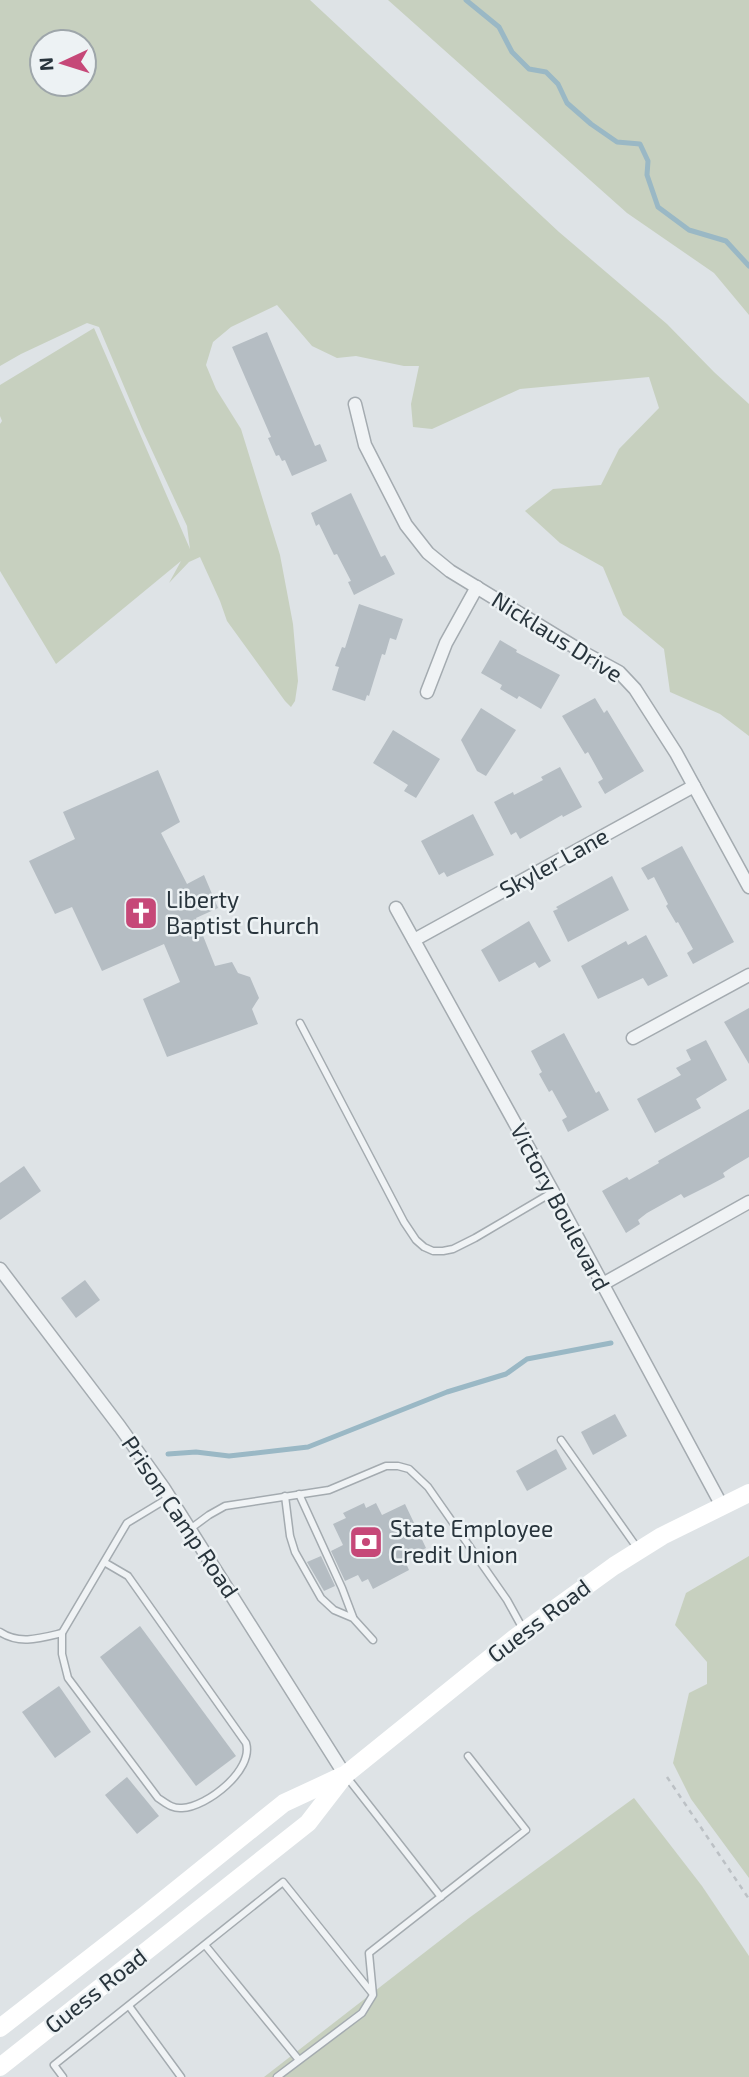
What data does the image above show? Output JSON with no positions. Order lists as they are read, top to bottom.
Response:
{
  "streets": {
    "main road": ["Guess Road"],
    "street": [
      "Nicklaus Drive",
      "Skyler Lane",
      "Victory Boulevard",
      "Prison Camp Road"
    ]
  },
  "crossings": [
    ["Nicklaus Drive", "Skyler Lane"],
    ["Skyler Lane", "Victory Boulevard"],
    ["Victory Boulevard", "Guess Road"],
    ["Prison Camp Road", "Guess Road"]
  ],
  "places": {
    "church": ["Liberty Baptist Church"],
    "bank": ["State Employee Credit Union"]
  },
  "north": "left"
}
